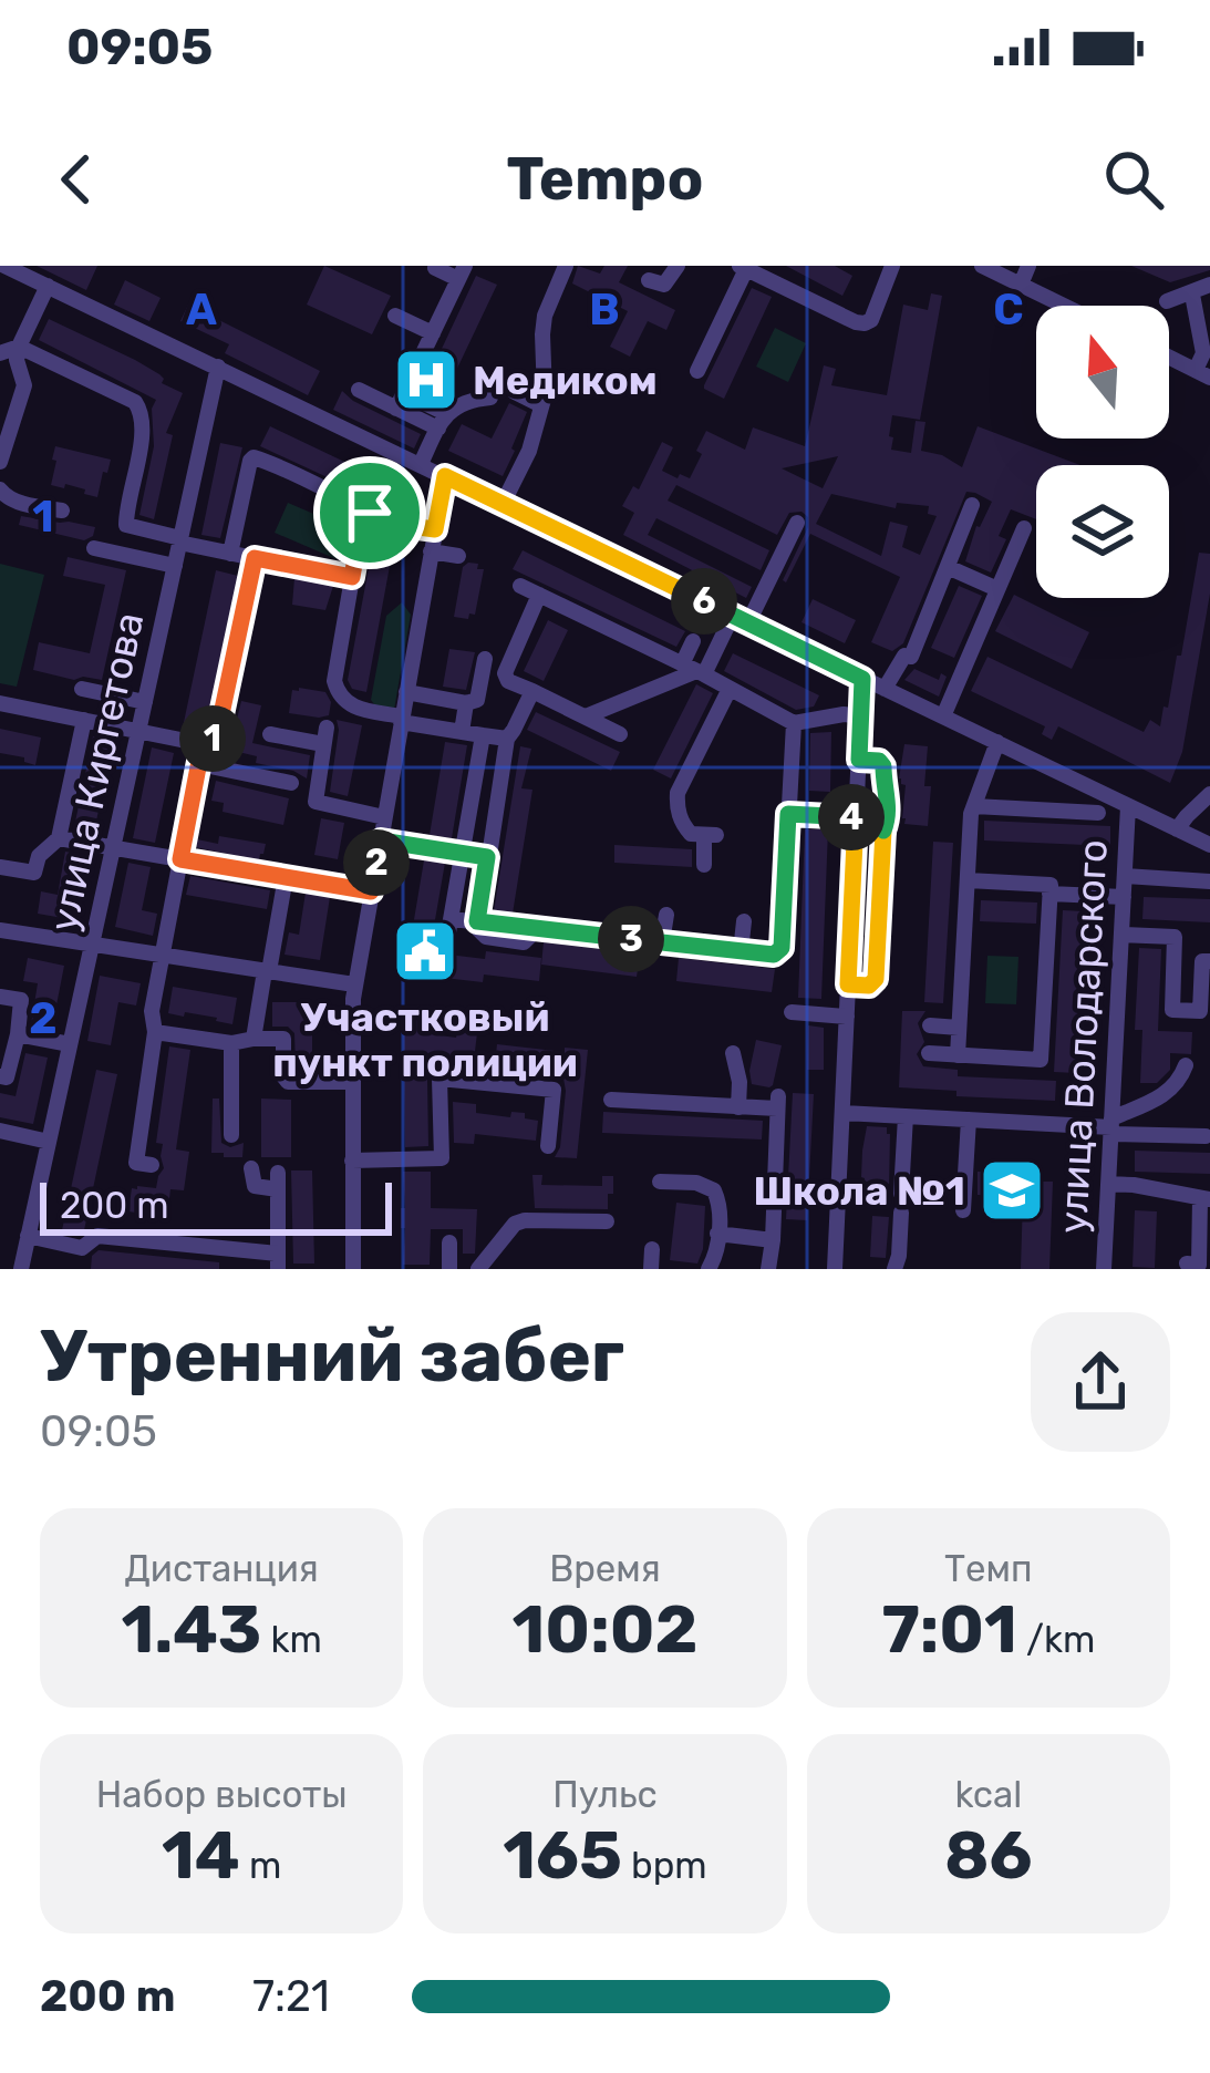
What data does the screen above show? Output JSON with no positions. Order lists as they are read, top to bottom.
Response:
{
  "streets": {
    "street": ["улица Киргетова", "улица Володарского"]
  },
  "places": {
    "hospital": ["Медиком"],
    "public building": ["Участковый пункт полиции"],
    "school or university": ["Школа №1"]
  },
  "scale_bar": "200 m",
  "north": "top",
  "page": {
    "status": "09:05",
    "header": "Tempo",
    "pins": [
      "6",
      "1",
      "4",
      "2",
      "3"
    ],
    "scale": "200 m",
    "heading": ["Утренний забег", "09:05"],
    "stats": [
      ["Дистанция", "1.43 km"],
      ["Время", "10:02"],
      ["Темп", "7:01 /km"],
      ["Набор высоты", "14 m"],
      ["Пульс", "165 bpm"],
      ["kcal", "86"]
    ],
    "list": [
      {
        "name": "200 m",
        "note": "7:21"
      }
    ]
  },
  "grid": {
    "columns": ["A", "B", "C"],
    "rows": ["1", "2"]
  }
}
